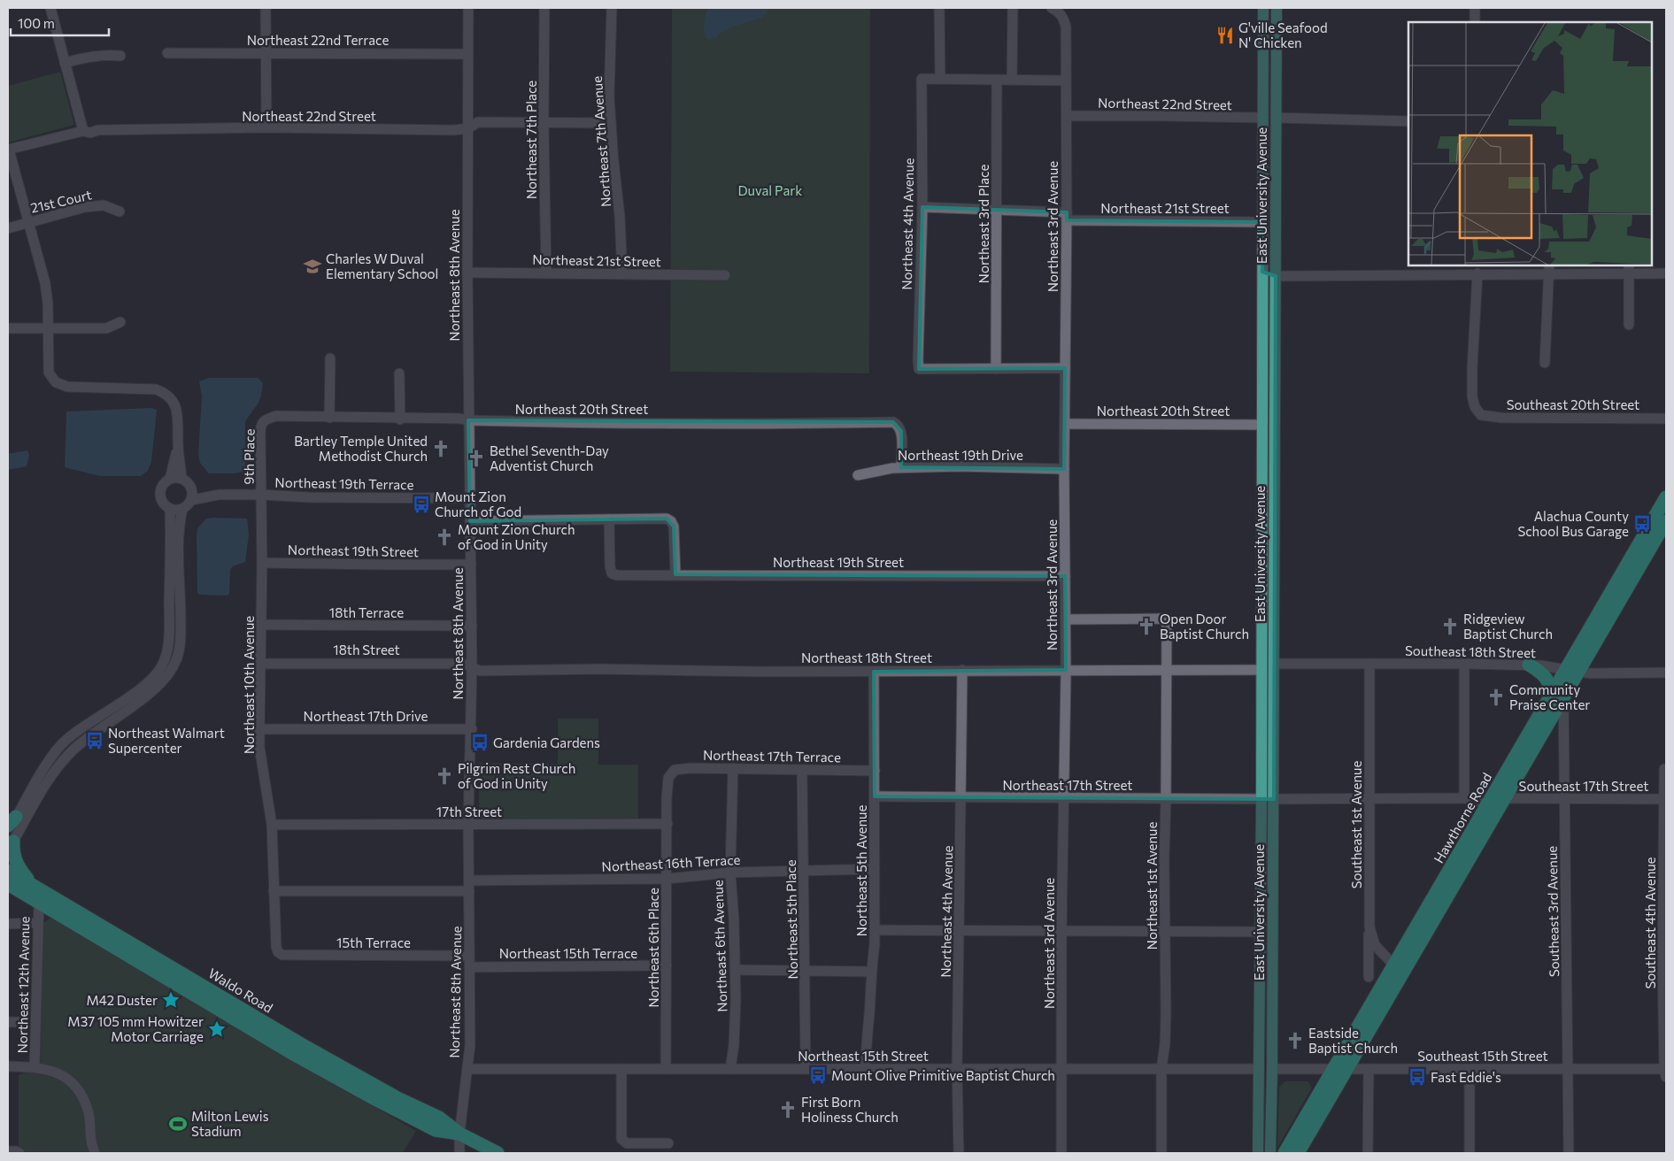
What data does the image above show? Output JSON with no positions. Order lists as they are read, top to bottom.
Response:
{
  "streets": {
    "highway": ["Hawthorne Road", "Waldo Road"],
    "main road": ["East University Avenue"],
    "street": [
      "Northeast 22nd Terrace",
      "Northeast 22nd Street",
      "Northeast 7th Place",
      "Northeast 7th Avenue",
      "21st Court",
      "Northeast 21st Street",
      "Northeast 4th Avenue",
      "Northeast 3rd Place",
      "Northeast 3rd Avenue",
      "Northeast 8th Avenue",
      "Southeast 20th Street",
      "Northeast 20th Street",
      "Northeast 19th Drive",
      "9th Place",
      "Northeast 19th Terrace",
      "Northeast 19th Street",
      "18th Terrace",
      "18th Street",
      "Southeast 18th Street",
      "Northeast 18th Street",
      "Northeast 10th Avenue",
      "Northeast 17th Drive",
      "Northeast 17th Terrace",
      "Northeast 17th Street",
      "Southeast 17th Street",
      "17th Street",
      "Southeast 1st Avenue",
      "Northeast 16th Terrace",
      "Northeast 5th Avenue",
      "Northeast 1st Avenue",
      "Southeast 3rd Avenue",
      "Northeast 5th Place",
      "Southeast 4th Avenue",
      "15th Terrace",
      "Northeast 6th Avenue",
      "Northeast 6th Place",
      "Northeast 15th Terrace",
      "Northeast 12th Avenue",
      "Northeast 15th Street",
      "Southeast 15th Street"
    ]
  },
  "crossings": [
    ["Northeast 22nd Terrace", "Northeast 8th Avenue"],
    ["Northeast 22nd Street", "Northeast 7th Place"],
    ["Northeast 22nd Street", "Northeast 7th Avenue"],
    ["Northeast 22nd Street", "East University Avenue"],
    ["Northeast 22nd Street", "Northeast 3rd Avenue"],
    ["Northeast 22nd Street", "Northeast 8th Avenue"],
    ["Northeast 7th Place", "Northeast 21st Street"],
    ["Northeast 7th Avenue", "Northeast 21st Street"],
    ["East University Avenue", "Northeast 21st Street"],
    ["East University Avenue", "Northeast 20th Street"],
    ["East University Avenue", "Southeast 18th Street"],
    ["East University Avenue", "Northeast 18th Street"],
    ["East University Avenue", "Northeast 17th Street"],
    ["East University Avenue", "Northeast 15th Street"],
    ["East University Avenue", "Southeast 15th Street"],
    ["Northeast 21st Street", "Northeast 4th Avenue"],
    ["Northeast 21st Street", "Northeast 3rd Place"],
    ["Northeast 21st Street", "Northeast 3rd Avenue"],
    ["Northeast 21st Street", "Northeast 8th Avenue"],
    ["Northeast 4th Avenue", "Northeast 3rd Place"],
    ["Northeast 4th Avenue", "Northeast 18th Street"],
    ["Northeast 4th Avenue", "Northeast 17th Street"],
    ["Northeast 4th Avenue", "Northeast 15th Street"],
    ["Northeast 3rd Avenue", "Northeast 20th Street"],
    ["Northeast 3rd Avenue", "Northeast 19th Drive"],
    ["Northeast 3rd Avenue", "Northeast 19th Street"],
    ["Northeast 3rd Avenue", "Northeast 18th Street"],
    ["Northeast 3rd Avenue", "Northeast 17th Street"],
    ["Northeast 3rd Avenue", "Northeast 1st Avenue"],
    ["Northeast 3rd Avenue", "Northeast 15th Street"],
    ["Northeast 8th Avenue", "Northeast 20th Street"],
    ["Northeast 8th Avenue", "Northeast 19th Terrace"],
    ["Northeast 8th Avenue", "Northeast 19th Street"],
    ["Northeast 8th Avenue", "18th Terrace"],
    ["Northeast 8th Avenue", "18th Street"],
    ["Northeast 8th Avenue", "Northeast 18th Street"],
    ["Northeast 8th Avenue", "Northeast 17th Drive"],
    ["Northeast 8th Avenue", "17th Street"],
    ["Northeast 8th Avenue", "Northeast 16th Terrace"],
    ["Northeast 8th Avenue", "15th Terrace"],
    ["Northeast 8th Avenue", "Northeast 15th Terrace"],
    ["Northeast 8th Avenue", "Waldo Road"],
    ["Northeast 8th Avenue", "Northeast 15th Street"],
    ["Northeast 20th Street", "Northeast 19th Drive"],
    ["Northeast 20th Street", "9th Place"],
    ["9th Place", "Northeast 19th Terrace"],
    ["9th Place", "Northeast 10th Avenue"],
    ["Northeast 19th Terrace", "Northeast 10th Avenue"],
    ["Northeast 19th Street", "Northeast 10th Avenue"],
    ["18th Terrace", "Northeast 10th Avenue"],
    ["18th Street", "Northeast 18th Street"],
    ["18th Street", "Northeast 10th Avenue"],
    ["Southeast 18th Street", "Hawthorne Road"],
    ["Southeast 18th Street", "Southeast 1st Avenue"],
    ["Northeast 18th Street", "Northeast 5th Avenue"],
    ["Northeast 18th Street", "Northeast 1st Avenue"],
    ["Northeast 10th Avenue", "Northeast 17th Drive"],
    ["Northeast 10th Avenue", "17th Street"],
    ["Northeast 10th Avenue", "15th Terrace"],
    ["Northeast 17th Terrace", "Northeast 5th Avenue"],
    ["Northeast 17th Terrace", "Northeast 5th Place"],
    ["Northeast 17th Terrace", "Northeast 6th Avenue"],
    ["Northeast 17th Terrace", "Northeast 6th Place"],
    ["Northeast 17th Street", "Northeast 5th Avenue"],
    ["Northeast 17th Street", "Northeast 1st Avenue"],
    ["Southeast 17th Street", "Hawthorne Road"],
    ["Southeast 17th Street", "Southeast 3rd Avenue"],
    ["Southeast 17th Street", "Southeast 4th Avenue"],
    ["17th Street", "Northeast 6th Place"],
    ["Hawthorne Road", "Southeast 1st Avenue"],
    ["Hawthorne Road", "Southeast 3rd Avenue"],
    ["Hawthorne Road", "Southeast 15th Street"],
    ["Northeast 16th Terrace", "Northeast 5th Avenue"],
    ["Northeast 16th Terrace", "Northeast 5th Place"],
    ["Northeast 16th Terrace", "Northeast 6th Avenue"],
    ["Northeast 16th Terrace", "Northeast 6th Place"],
    ["Northeast 5th Avenue", "Northeast 15th Street"],
    ["Northeast 1st Avenue", "Northeast 15th Street"],
    ["Southeast 3rd Avenue", "Southeast 15th Street"],
    ["Northeast 5th Place", "Northeast 15th Street"],
    ["Southeast 4th Avenue", "Southeast 15th Street"],
    ["Northeast 6th Avenue", "Northeast 15th Street"],
    ["Northeast 6th Place", "Northeast 15th Terrace"],
    ["Northeast 6th Place", "Northeast 15th Street"],
    ["Northeast 12th Avenue", "Waldo Road"]
  ],
  "parks": ["Duval Park"],
  "places": {
    "restaurant": ["G'ville Seafood N' Chicken"],
    "school or university": ["Charles W Duval Elementary School"],
    "church": [
      "Bartley Temple United Methodist Church",
      "Bethel Seventh-Day Adventist Church",
      "Mount Zion Church of God in Unity",
      "Open Door Baptist Church",
      "Ridgeview Baptist Church",
      "Community Praise Center",
      "Pilgrim Rest Church of God in Unity",
      "Eastside Baptist Church",
      "First Born Holiness Church"
    ],
    "bus stop": [
      "Mount Zion Church of God",
      "Alachua County School Bus Garage",
      "Northeast Walmart Supercenter",
      "Gardenia Gardens",
      "Mount Olive Primitive Baptist Church",
      "Fast Eddie's"
    ],
    "place": ["M42 Duster", "M37 105 mm Howitzer Motor Carriage"],
    "sports": ["Milton Lewis Stadium"]
  },
  "scale_bar": "100 m"
}
